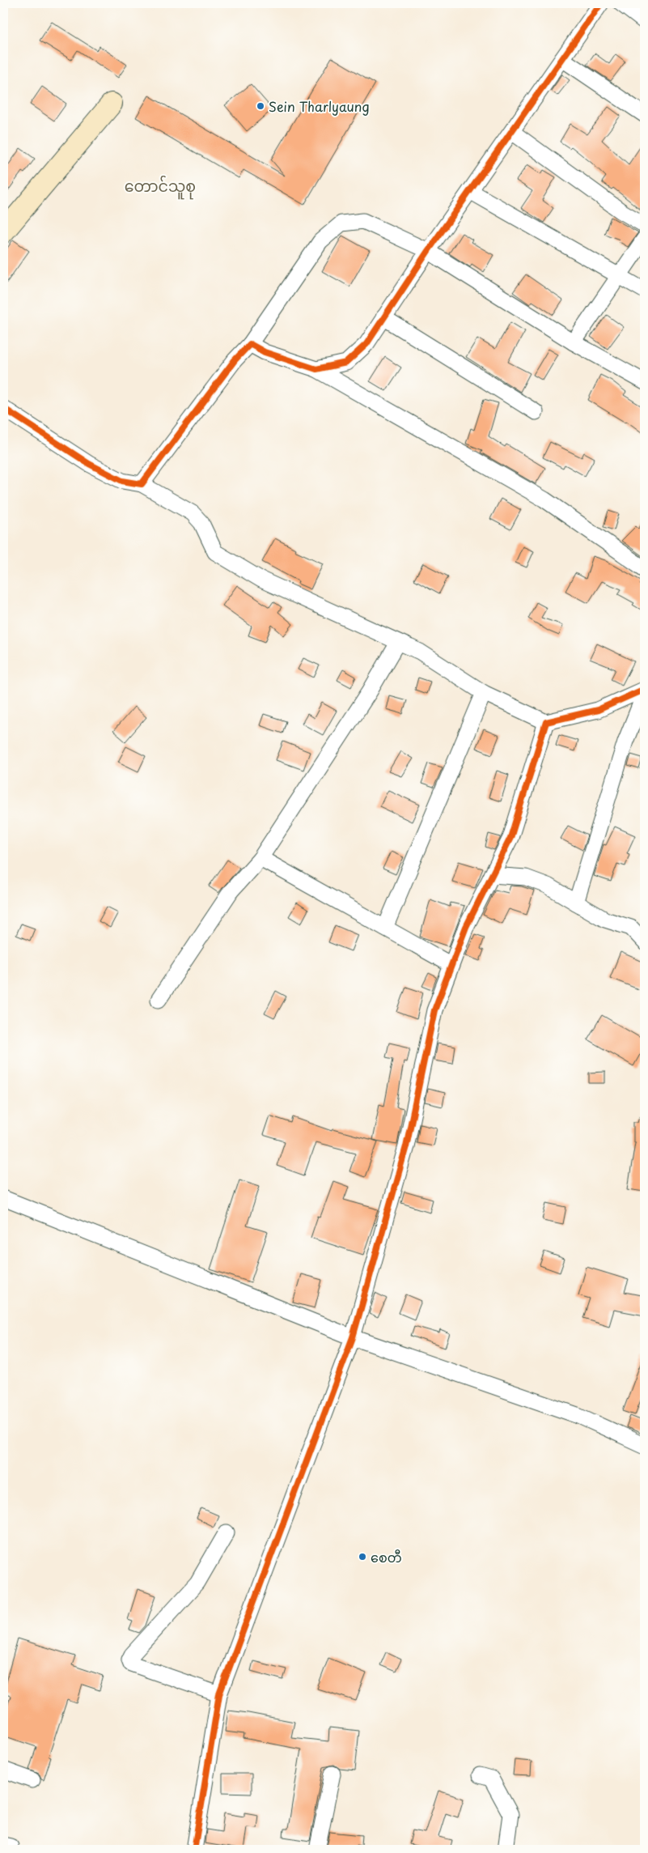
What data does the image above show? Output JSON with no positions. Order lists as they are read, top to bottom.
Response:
{
  "districts": ["တောင်သူစု"],
  "places": ["Sein Tharlyaung", "စေတီ"]
}
